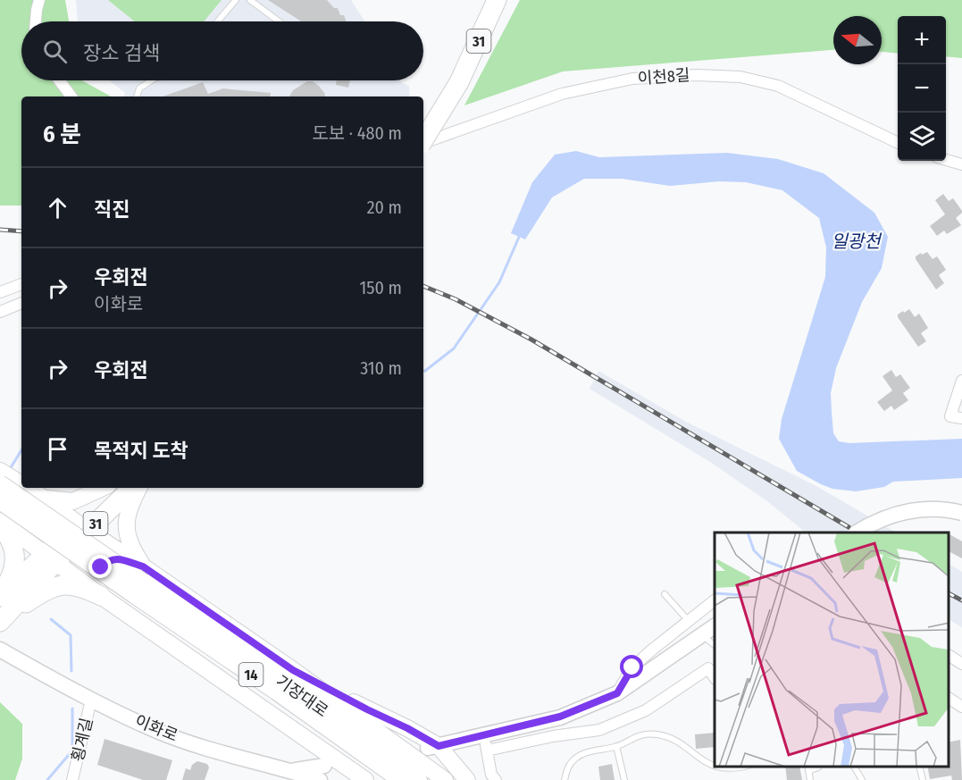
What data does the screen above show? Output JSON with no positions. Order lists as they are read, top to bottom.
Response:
{
  "streets": {
    "highway": ["31"],
    "main road": ["14", "기장대로", "이화로"],
    "street": ["이천8길", "횡계길"]
  },
  "crossings": [
    ["이화로", "횡계길"]
  ],
  "water": ["일광천"],
  "north": "left",
  "page": {
    "map_buttons": ["+", "−"],
    "search": "장소 검색",
    "heading": ["6 분", "도보 · 480 m"],
    "list": [
      ["직진", "20 m"],
      ["우회전", "이화로", "150 m"],
      ["우회전", "310 m"],
      "목적지 도착"
    ]
  }
}
